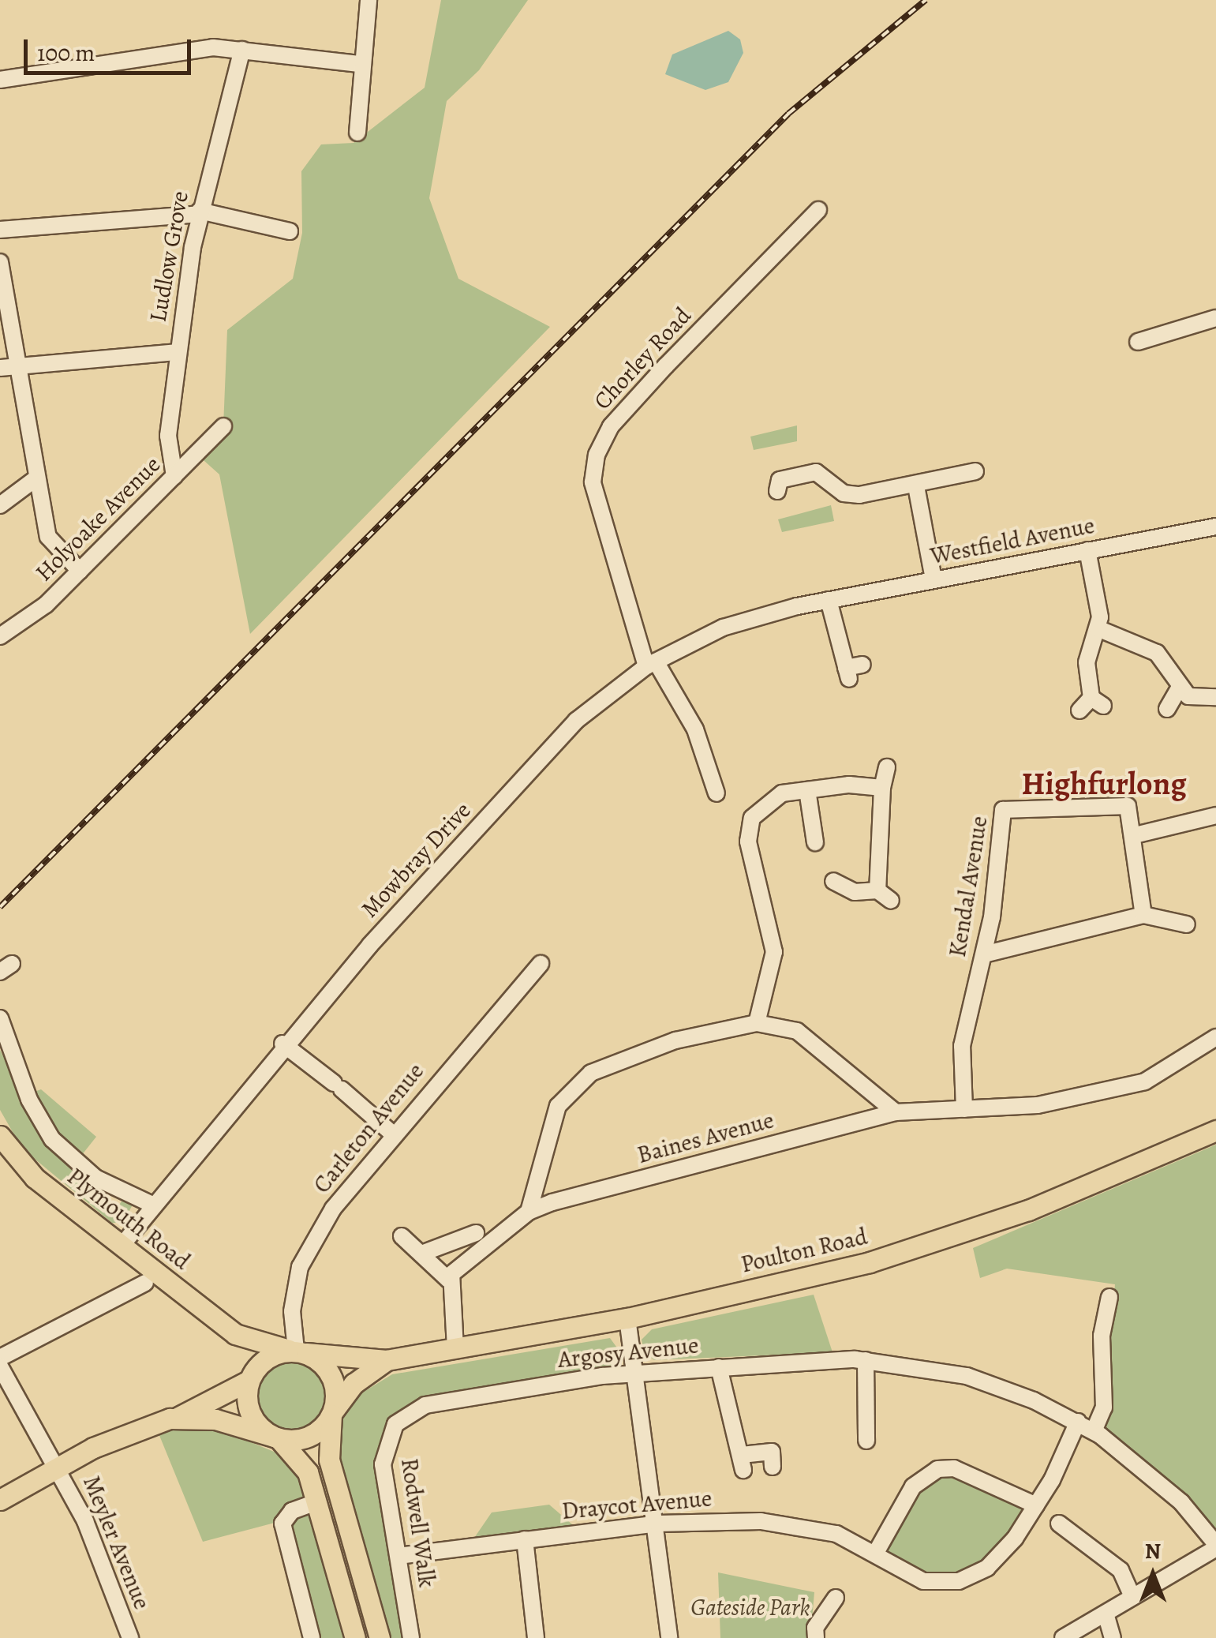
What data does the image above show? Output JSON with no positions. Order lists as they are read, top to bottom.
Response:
{
  "streets": {
    "main road": ["Plymouth Road", "Poulton Road"],
    "street": [
      "Ludlow Grove",
      "Chorley Road",
      "Holyoake Avenue",
      "Westfield Avenue",
      "Mowbray Drive",
      "Kendal Avenue",
      "Carleton Avenue",
      "Baines Avenue",
      "Argosy Avenue",
      "Draycot Avenue",
      "Rodwell Walk",
      "Meyler Avenue"
    ]
  },
  "crossings": [
    ["Ludlow Grove", "Holyoake Avenue"],
    ["Chorley Road", "Mowbray Drive"],
    ["Westfield Avenue", "Mowbray Drive"],
    ["Mowbray Drive", "Plymouth Road"],
    ["Kendal Avenue", "Baines Avenue"],
    ["Carleton Avenue", "Plymouth Road"],
    ["Carleton Avenue", "Poulton Road"],
    ["Plymouth Road", "Poulton Road"],
    ["Argosy Avenue", "Draycot Avenue"],
    ["Argosy Avenue", "Rodwell Walk"],
    ["Draycot Avenue", "Rodwell Walk"]
  ],
  "districts": ["Highfurlong"],
  "parks": ["Gateside Park"],
  "scale_bar": "100 m",
  "north": "top"
}
